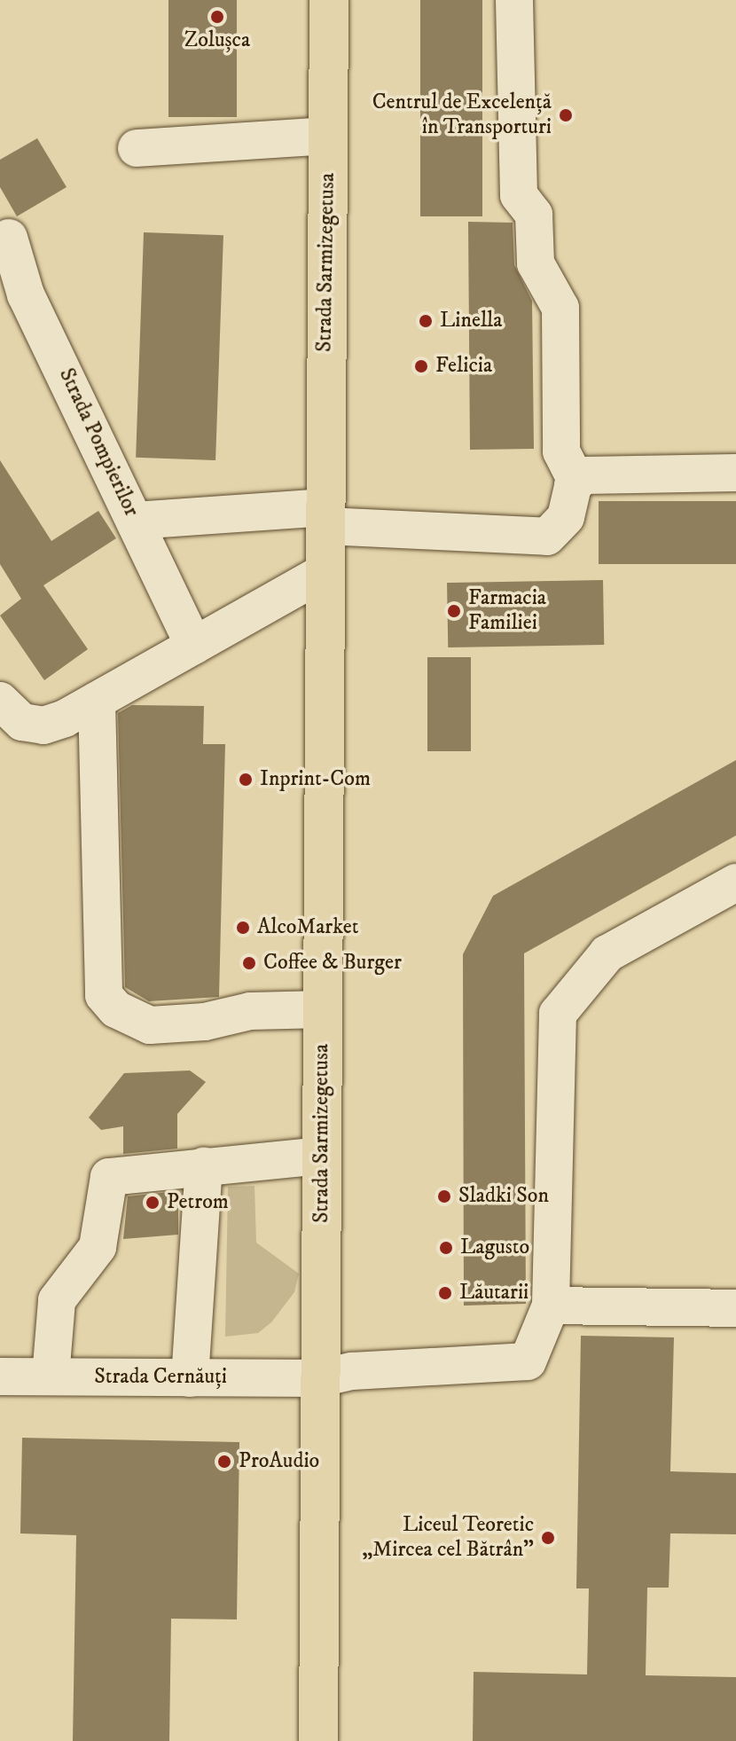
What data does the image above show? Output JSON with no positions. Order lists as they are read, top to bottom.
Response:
{
  "streets": {
    "main road": ["Strada Sarmizegetusa"],
    "street": ["Strada Pompierilor", "Strada Cernăuți"]
  },
  "crossings": [
    ["Strada Sarmizegetusa", "Strada Cernăuți"]
  ],
  "places": [
    "Zolușca",
    "Centrul de Excelență în Transporturi",
    "Linella",
    "Felicia",
    "Farmacia Familiei",
    "Inprint-Com",
    "AlcoMarket",
    "Coffee & Burger",
    "Sladki Son",
    "Petrom",
    "Lagusto",
    "Lăutarii",
    "ProAudio",
    "Liceul Teoretic „Mircea cel Bătrân”"
  ]
}
